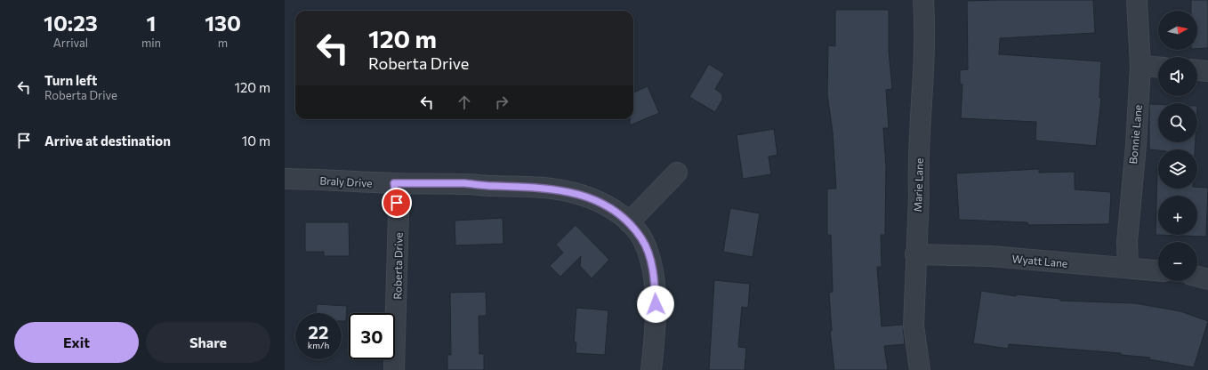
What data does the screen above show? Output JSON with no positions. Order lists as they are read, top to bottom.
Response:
{
  "streets": {
    "street": [
      "Bonnie Lane",
      "Braly Drive",
      "Marie Lane",
      "Wyatt Lane",
      "Roberta Drive"
    ]
  },
  "crossings": [
    ["Bonnie Lane", "Wyatt Lane"],
    ["Braly Drive", "Roberta Drive"],
    ["Marie Lane", "Wyatt Lane"]
  ],
  "north": "right",
  "page": {
    "eta": [
      "10:23",
      "Arrival",
      "1",
      "min",
      "130",
      "m"
    ],
    "map_buttons": ["+", "−"],
    "turn": ["120 m", "Roberta Drive"],
    "list": [
      {
        "name": "Turn left",
        "note": "Roberta Drive",
        "value": "120 m"
      },
      {
        "name": "Arrive at destination",
        "value": "10 m"
      }
    ],
    "speed": "22 km/h",
    "limit": "30",
    "buttons": ["Exit", "Share"]
  }
}
